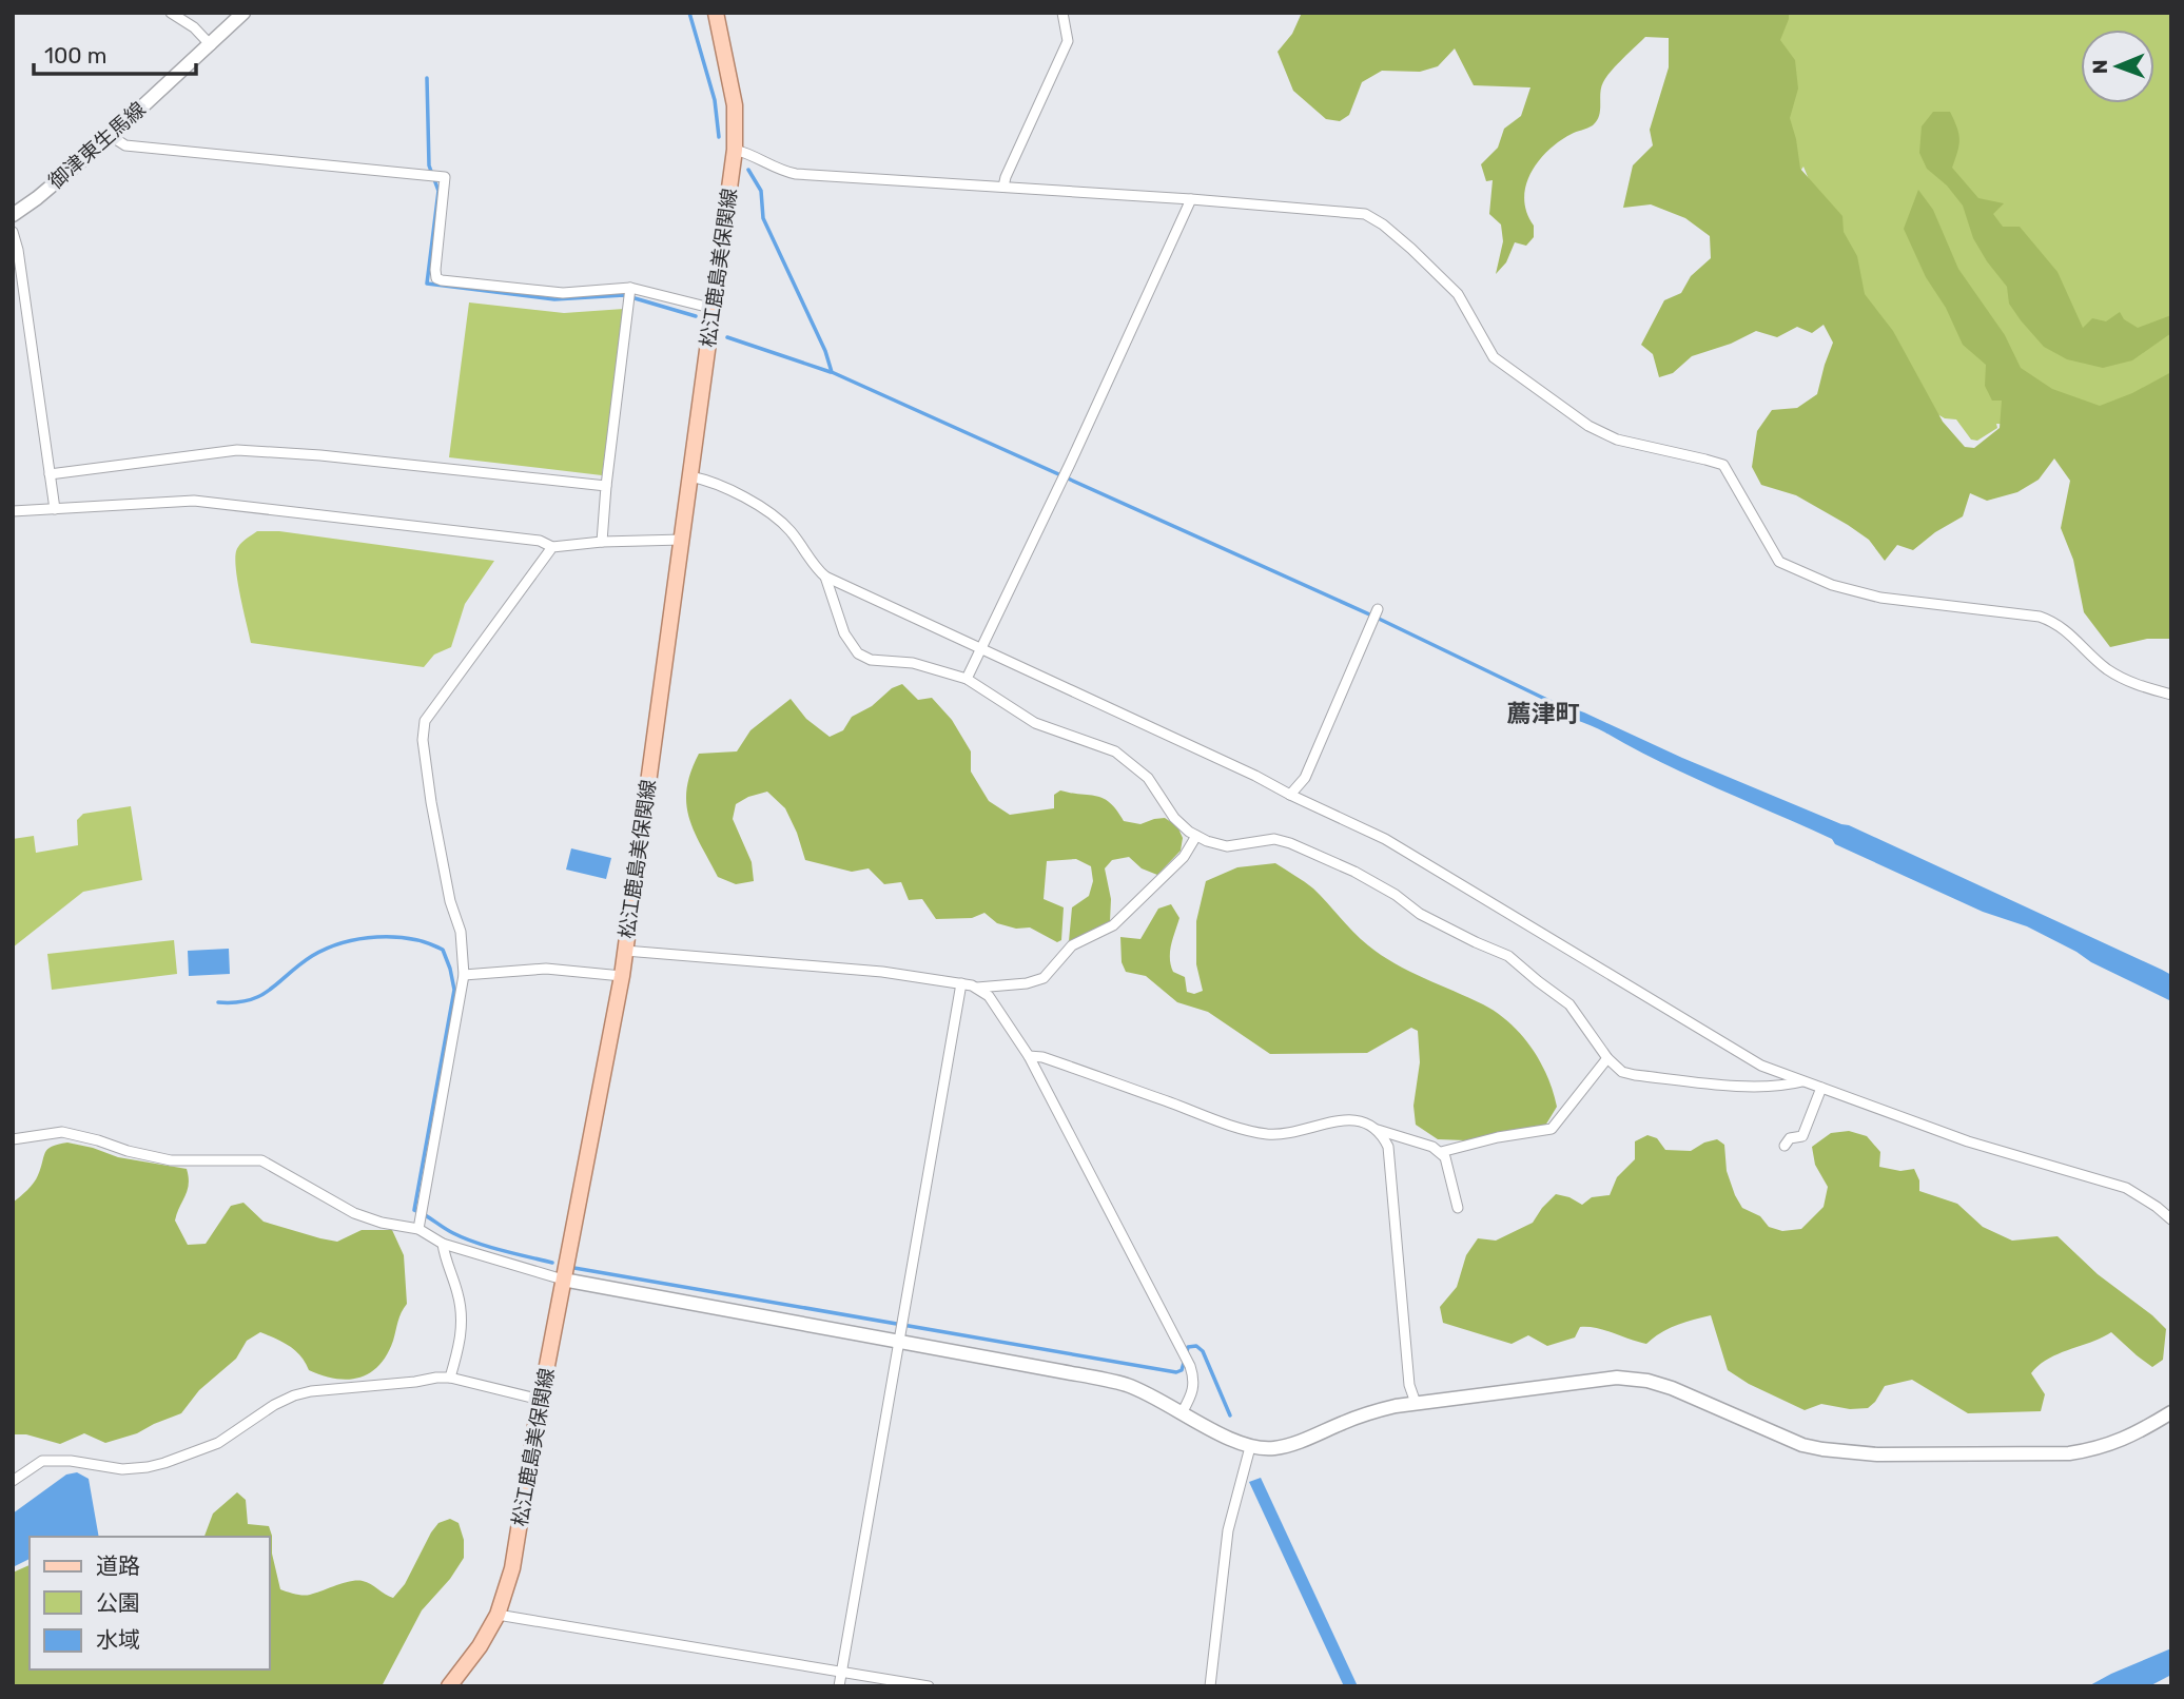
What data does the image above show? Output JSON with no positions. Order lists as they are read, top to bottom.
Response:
{
  "streets": {
    "main road": ["松江鹿島美保関線"],
    "street": ["御津東生馬線"]
  },
  "districts": ["薦津町"],
  "legend": ["道路", "公園", "水域"],
  "scale_bar": "100 m",
  "north": "left"
}
